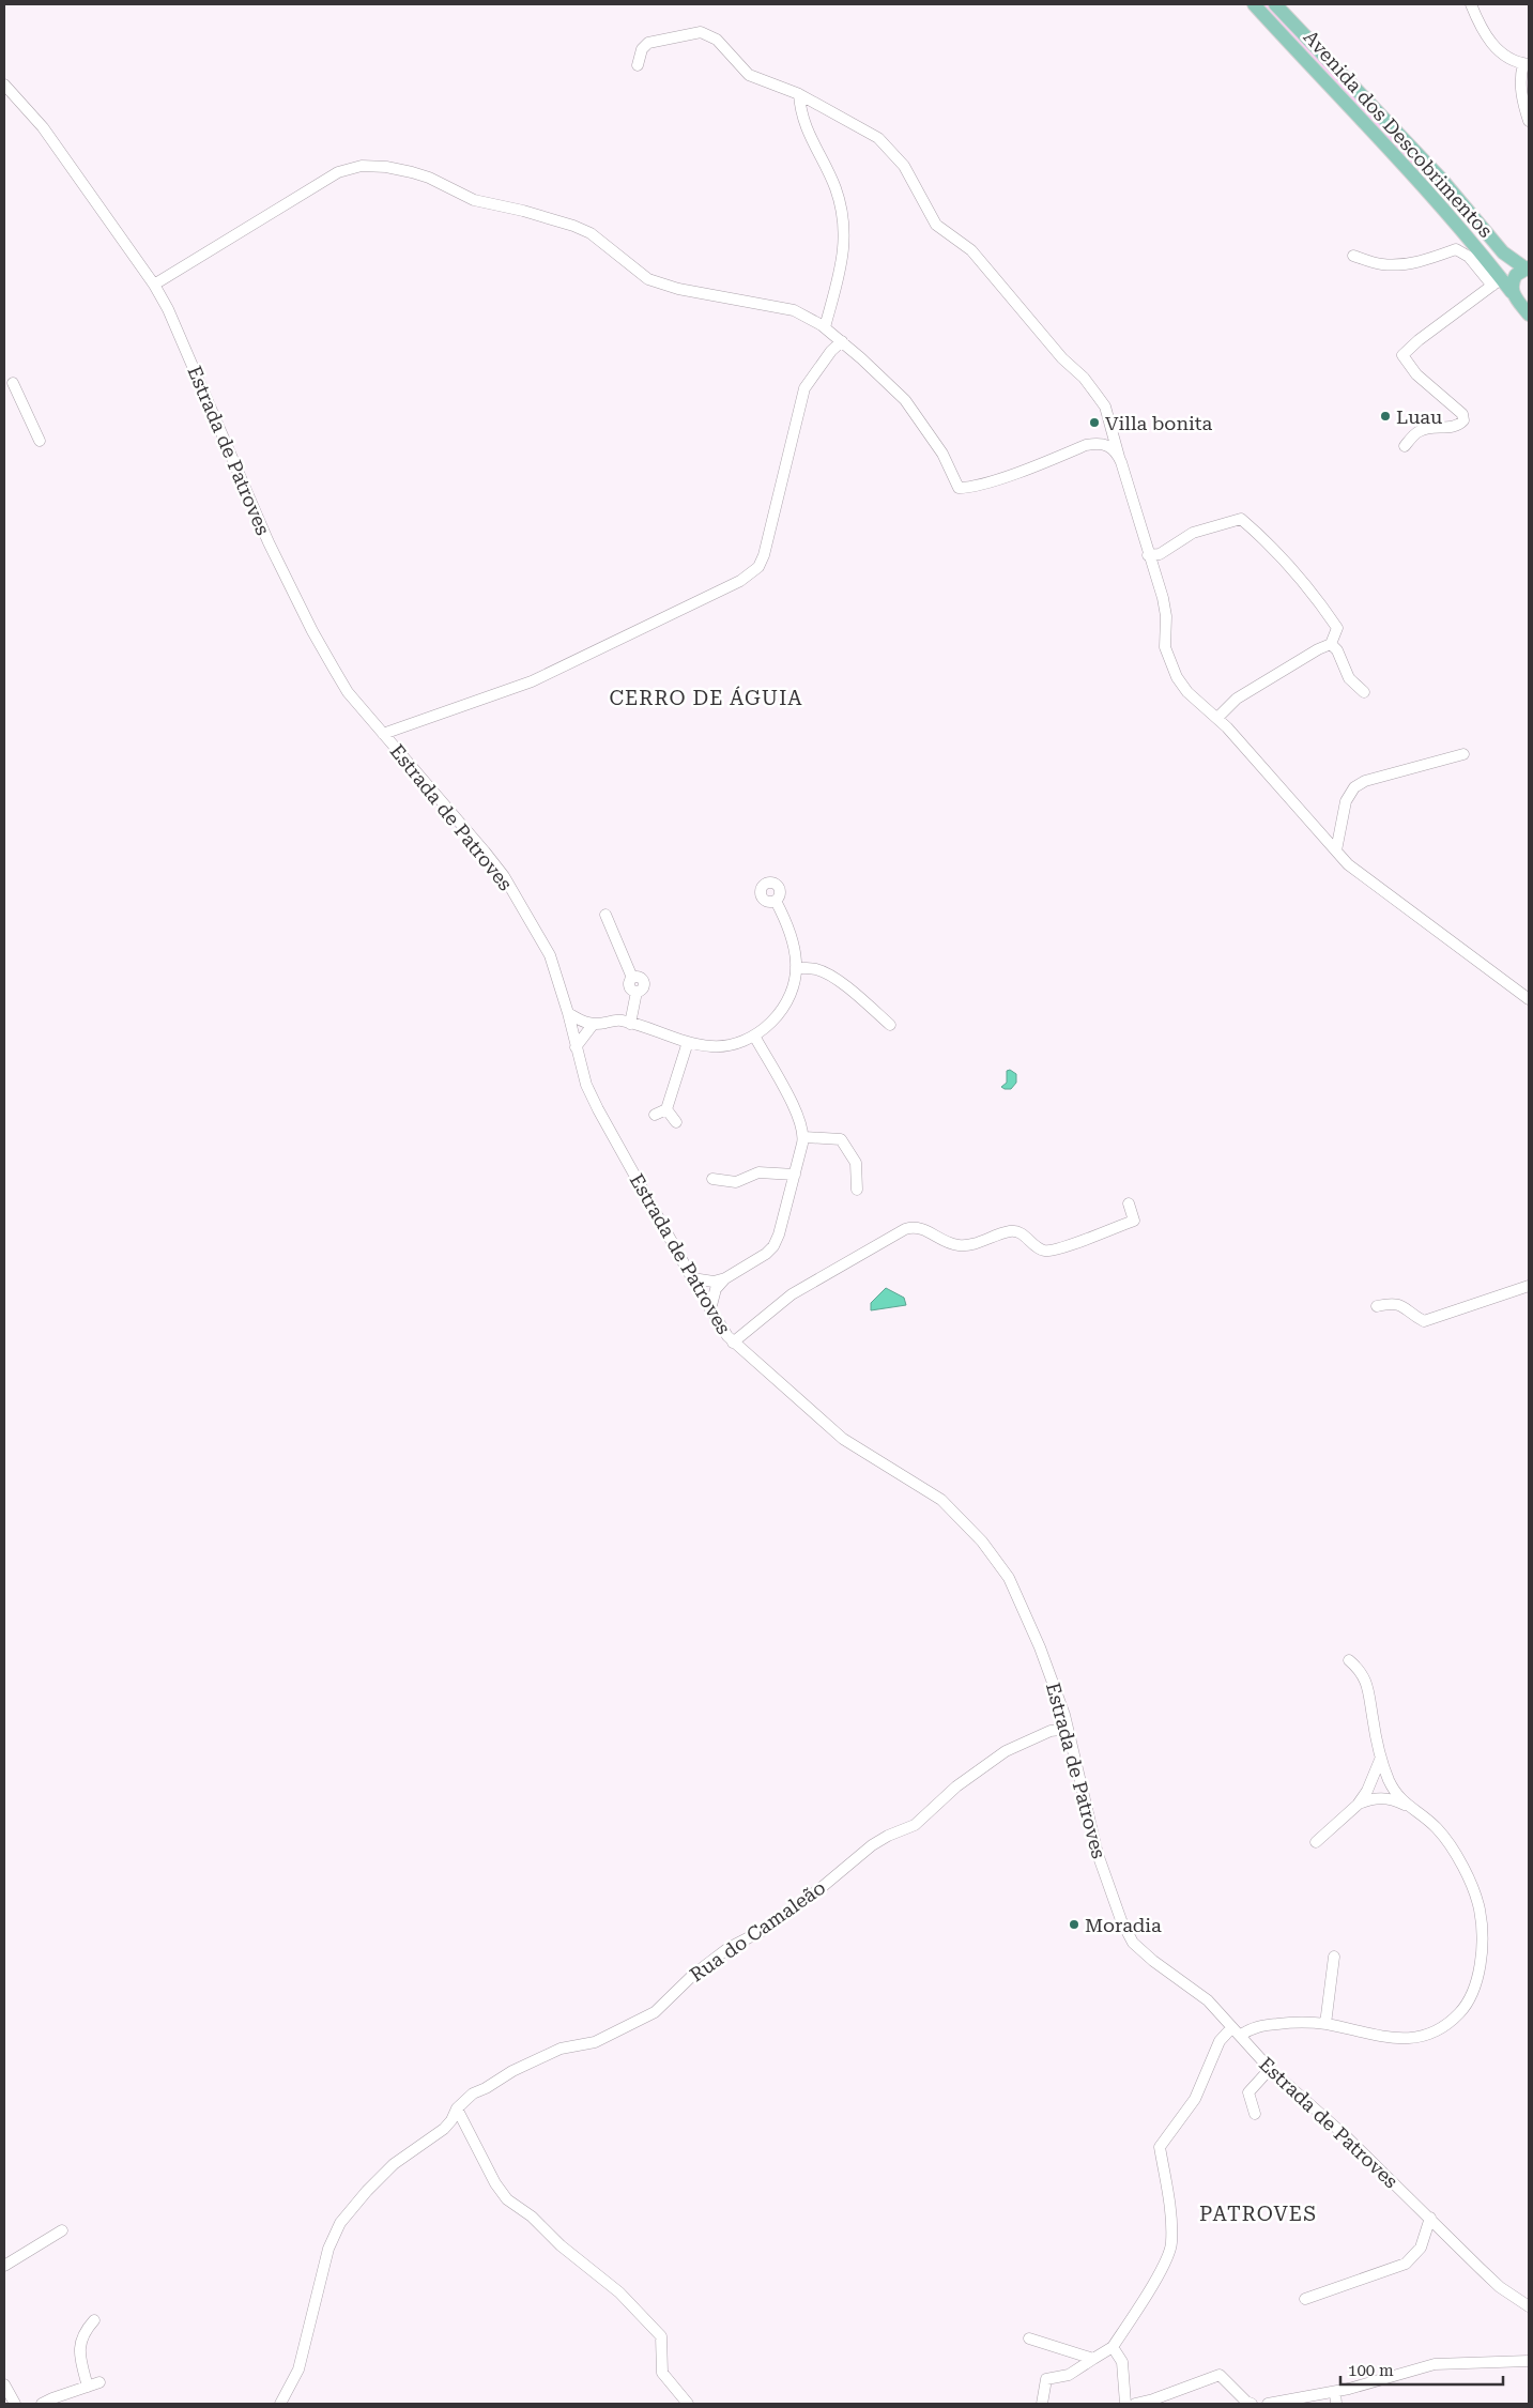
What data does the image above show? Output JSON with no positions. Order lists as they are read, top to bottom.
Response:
{
  "streets": {
    "main road": ["Avenida dos Descobrimentos"],
    "street": ["Estrada de Patroves", "Rua do Camaleão"]
  },
  "districts": ["CERRO DE ÁGUIA", "PATROVES"],
  "places": ["Luau", "Villa bonita", "Moradia"],
  "scale_bar": "100 m"
}
